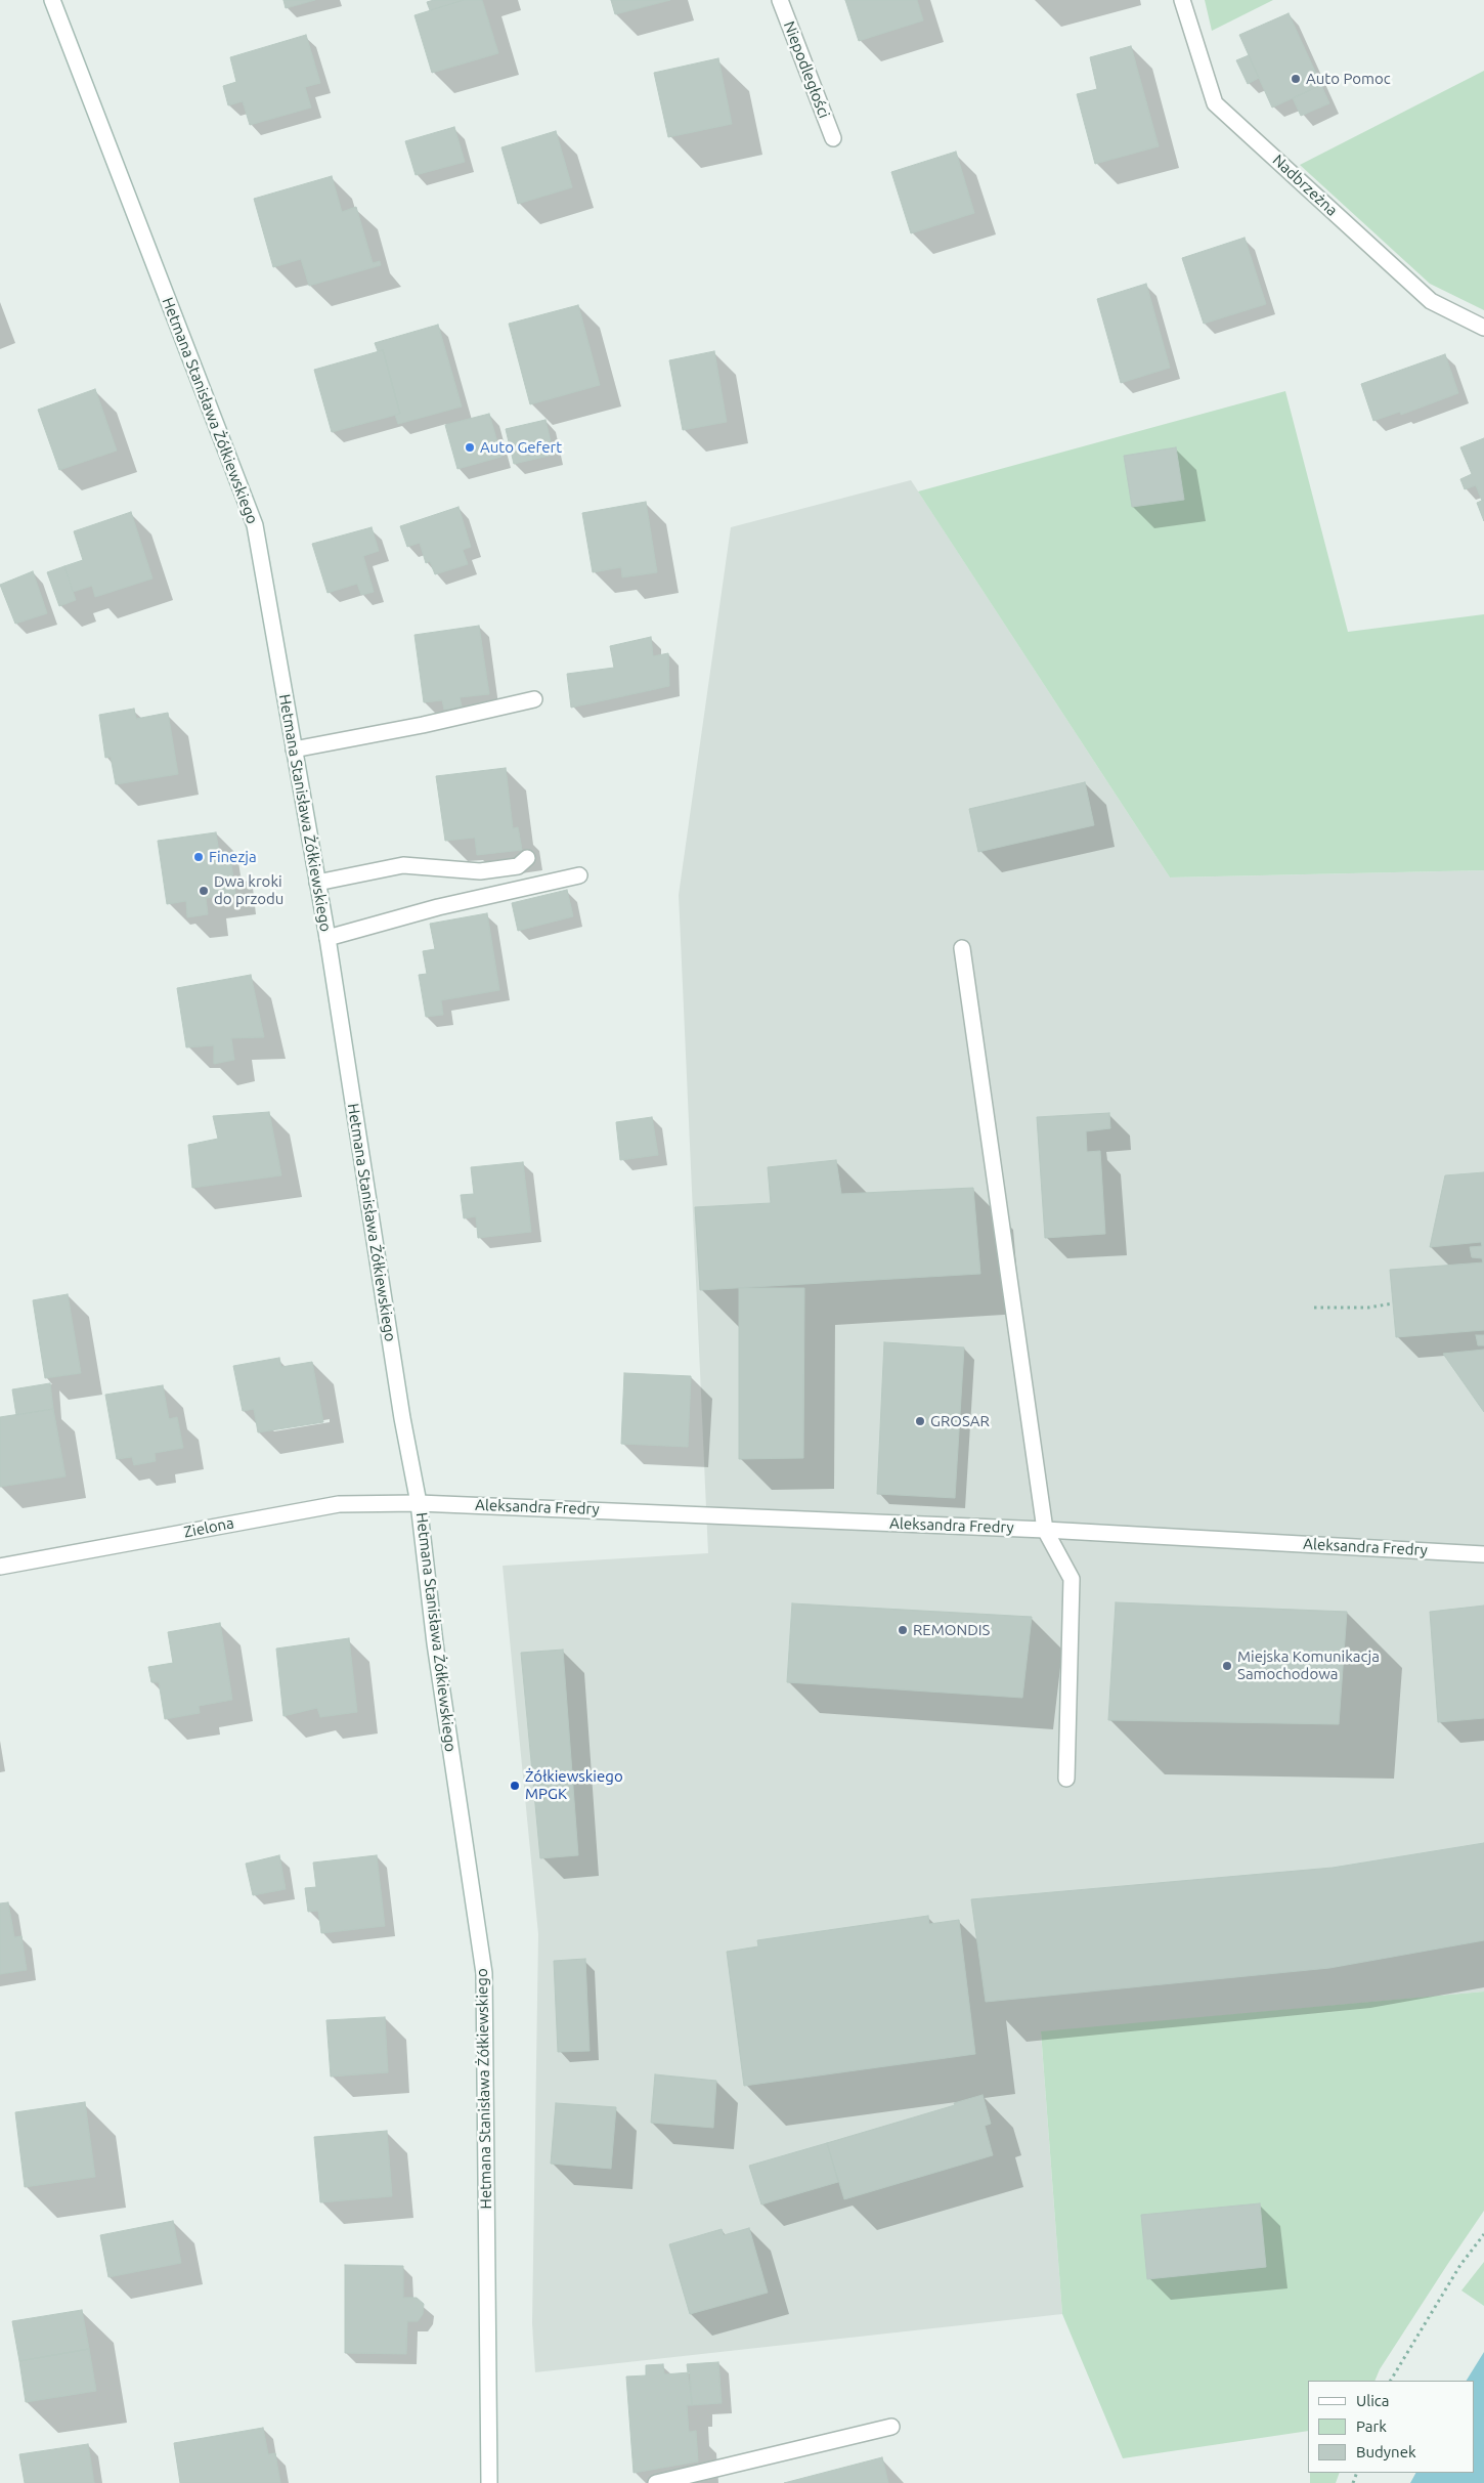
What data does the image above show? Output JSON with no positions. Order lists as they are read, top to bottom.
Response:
{
  "streets": {
    "street": [
      "Niepodległości",
      "Nadbrzeżna",
      "Hetmana Stanisława Żółkiewskiego",
      "Aleksandra Fredry",
      "Zielona"
    ]
  },
  "crossings": [
    ["Hetmana Stanisława Żółkiewskiego", "Aleksandra Fredry"],
    ["Hetmana Stanisława Żółkiewskiego", "Zielona"],
    ["Aleksandra Fredry", "Zielona"]
  ],
  "places": [
    "Auto Pomoc",
    "Auto Gefert",
    "Finezja",
    "Dwa kroki do przodu",
    "GROSAR",
    "REMONDIS",
    "Miejska Komunikacja Samochodowa",
    "Żółkiewskiego MPGK"
  ],
  "legend": ["Ulica", "Park", "Budynek"]
}
